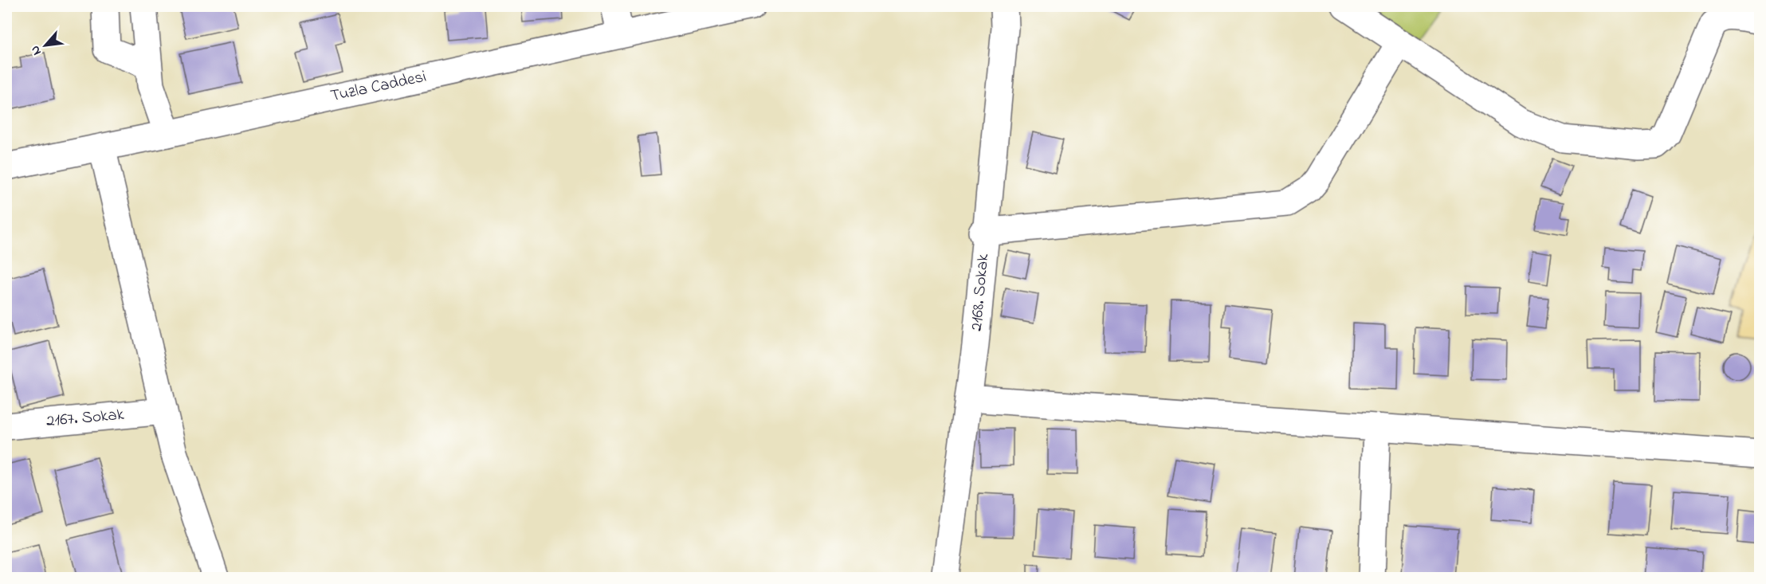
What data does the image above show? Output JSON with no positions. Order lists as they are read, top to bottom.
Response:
{
  "streets": {
    "street": ["Tuzla Caddesi", "2168. Sokak", "2167. Sokak"]
  },
  "north": "bottom left"
}
